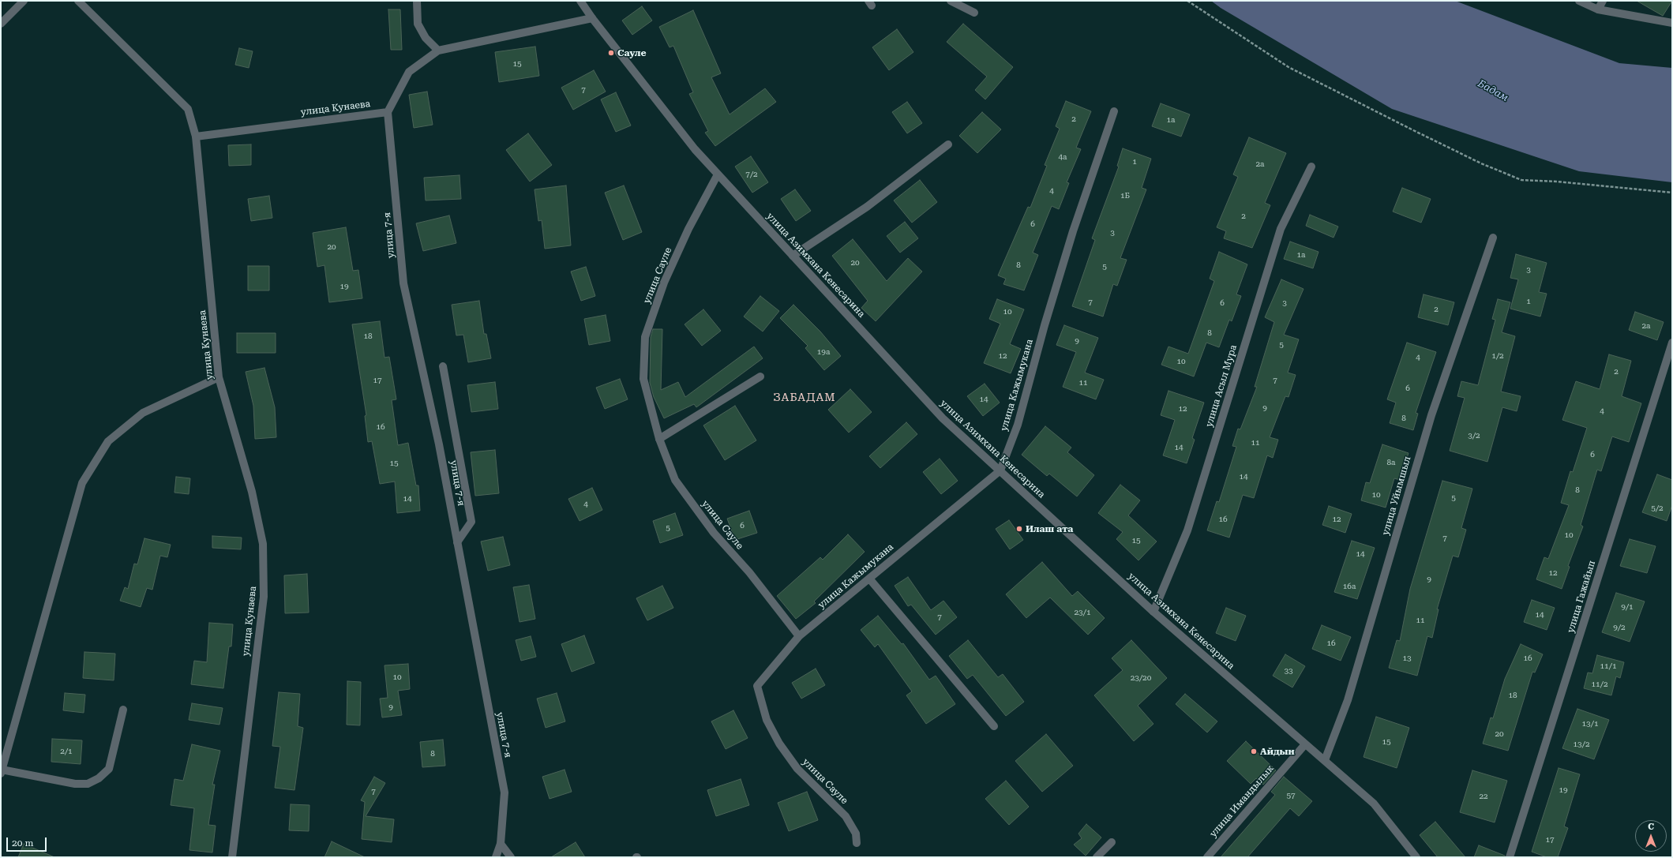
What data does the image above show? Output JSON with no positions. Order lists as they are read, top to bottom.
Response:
{
  "streets": {
    "street": [
      "улица Кунаева",
      "улица 7-я",
      "улица Азимхана Кенесарина",
      "улица Сауле",
      "улица Кажымукана",
      "улица Асыл Мура",
      "улица Уйымшыл",
      "улица Гажайып",
      "улица Имандылык"
    ]
  },
  "crossings": [
    ["улица Кунаева", "улица 7-я"],
    ["улица Азимхана Кенесарина", "улица Сауле"],
    ["улица Азимхана Кенесарина", "улица Кажымукана"],
    ["улица Азимхана Кенесарина", "улица Асыл Мура"],
    ["улица Азимхана Кенесарина", "улица Уйымшыл"],
    ["улица Азимхана Кенесарина", "улица Имандылык"],
    ["улица Сауле", "улица Кажымукана"]
  ],
  "districts": ["ЗАБАДАМ"],
  "water": ["Бадам"],
  "places": ["Сауле", "Илаш ата", "Айдын"],
  "house_numbers": [
    "15",
    "7",
    "2",
    "1а",
    "4а",
    "1",
    "2а",
    "7/2",
    "4",
    "1Б",
    "2",
    "6",
    "3",
    "20",
    "1а",
    "20",
    "8",
    "5",
    "3",
    "19",
    "1",
    "7",
    "6",
    "3",
    "2",
    "10",
    "2а",
    "8",
    "18",
    "9",
    "5",
    "19а",
    "12",
    "1/2",
    "4",
    "10",
    "2",
    "17",
    "7",
    "11",
    "6",
    "14",
    "9",
    "12",
    "4",
    "8",
    "16",
    "3/2",
    "11",
    "14",
    "6",
    "8а",
    "15",
    "14",
    "8",
    "10",
    "5",
    "14",
    "4",
    "5/2",
    "16",
    "12",
    "6",
    "5",
    "10",
    "7",
    "15",
    "14",
    "12",
    "9",
    "16а",
    "9/1",
    "23/1",
    "14",
    "7",
    "11",
    "9/2",
    "16",
    "13",
    "16",
    "11/1",
    "33",
    "10",
    "23/20",
    "11/2",
    "18",
    "9",
    "13/1",
    "20",
    "15",
    "13/2",
    "2/1",
    "8",
    "19",
    "7",
    "57",
    "22",
    "17"
  ],
  "scale_bar": "20 m",
  "north": "top"
}
